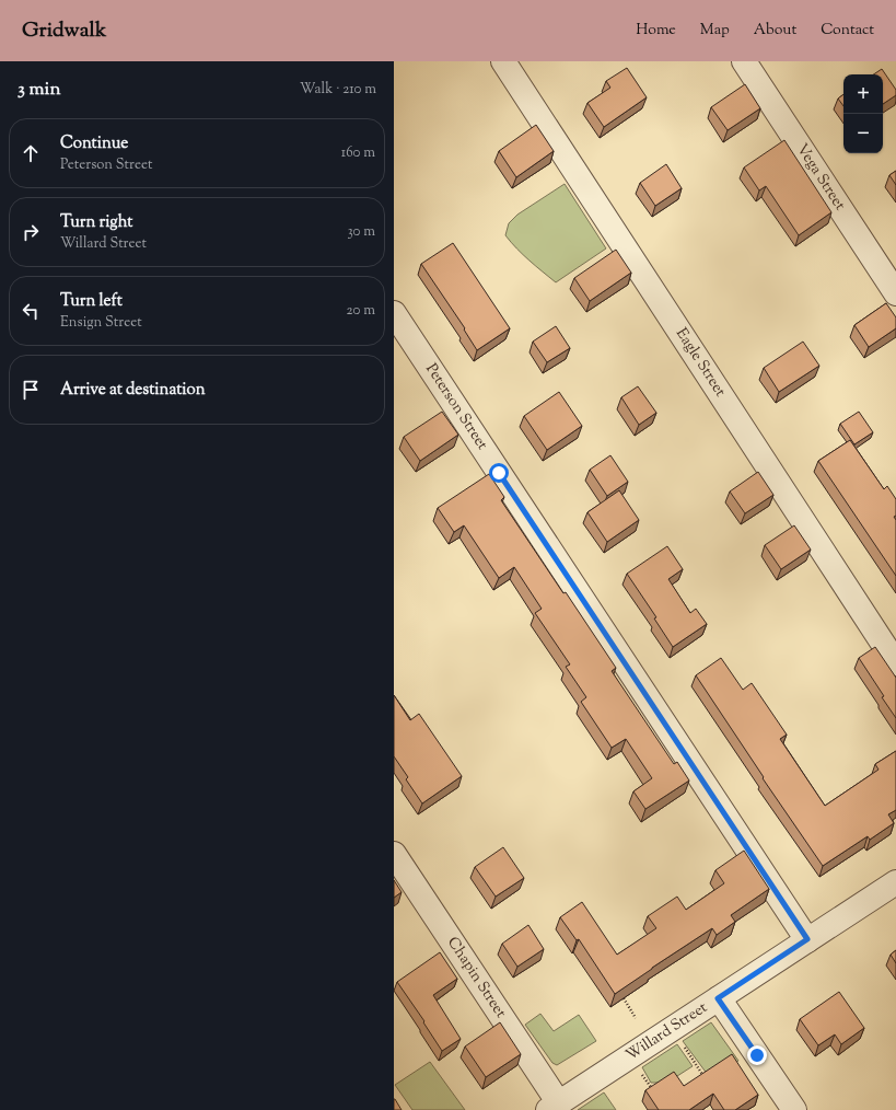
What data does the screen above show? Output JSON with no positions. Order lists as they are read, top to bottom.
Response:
{
  "streets": {
    "street": [
      "Vega Street",
      "Eagle Street",
      "Peterson Street",
      "Chapin Street",
      "Willard Street"
    ]
  },
  "crossings": [
    ["Peterson Street", "Willard Street"],
    ["Chapin Street", "Willard Street"]
  ],
  "page": {
    "header": "Gridwalk",
    "nav": [
      "Home",
      "Map",
      "About",
      "Contact"
    ],
    "heading": ["3 min", "Walk · 210 m"],
    "map_buttons": ["+", "−"],
    "list": [
      ["Continue", "Peterson Street", "160 m"],
      ["Turn right", "Willard Street", "30 m"],
      ["Turn left", "Ensign Street", "20 m"],
      "Arrive at destination"
    ]
  }
}
